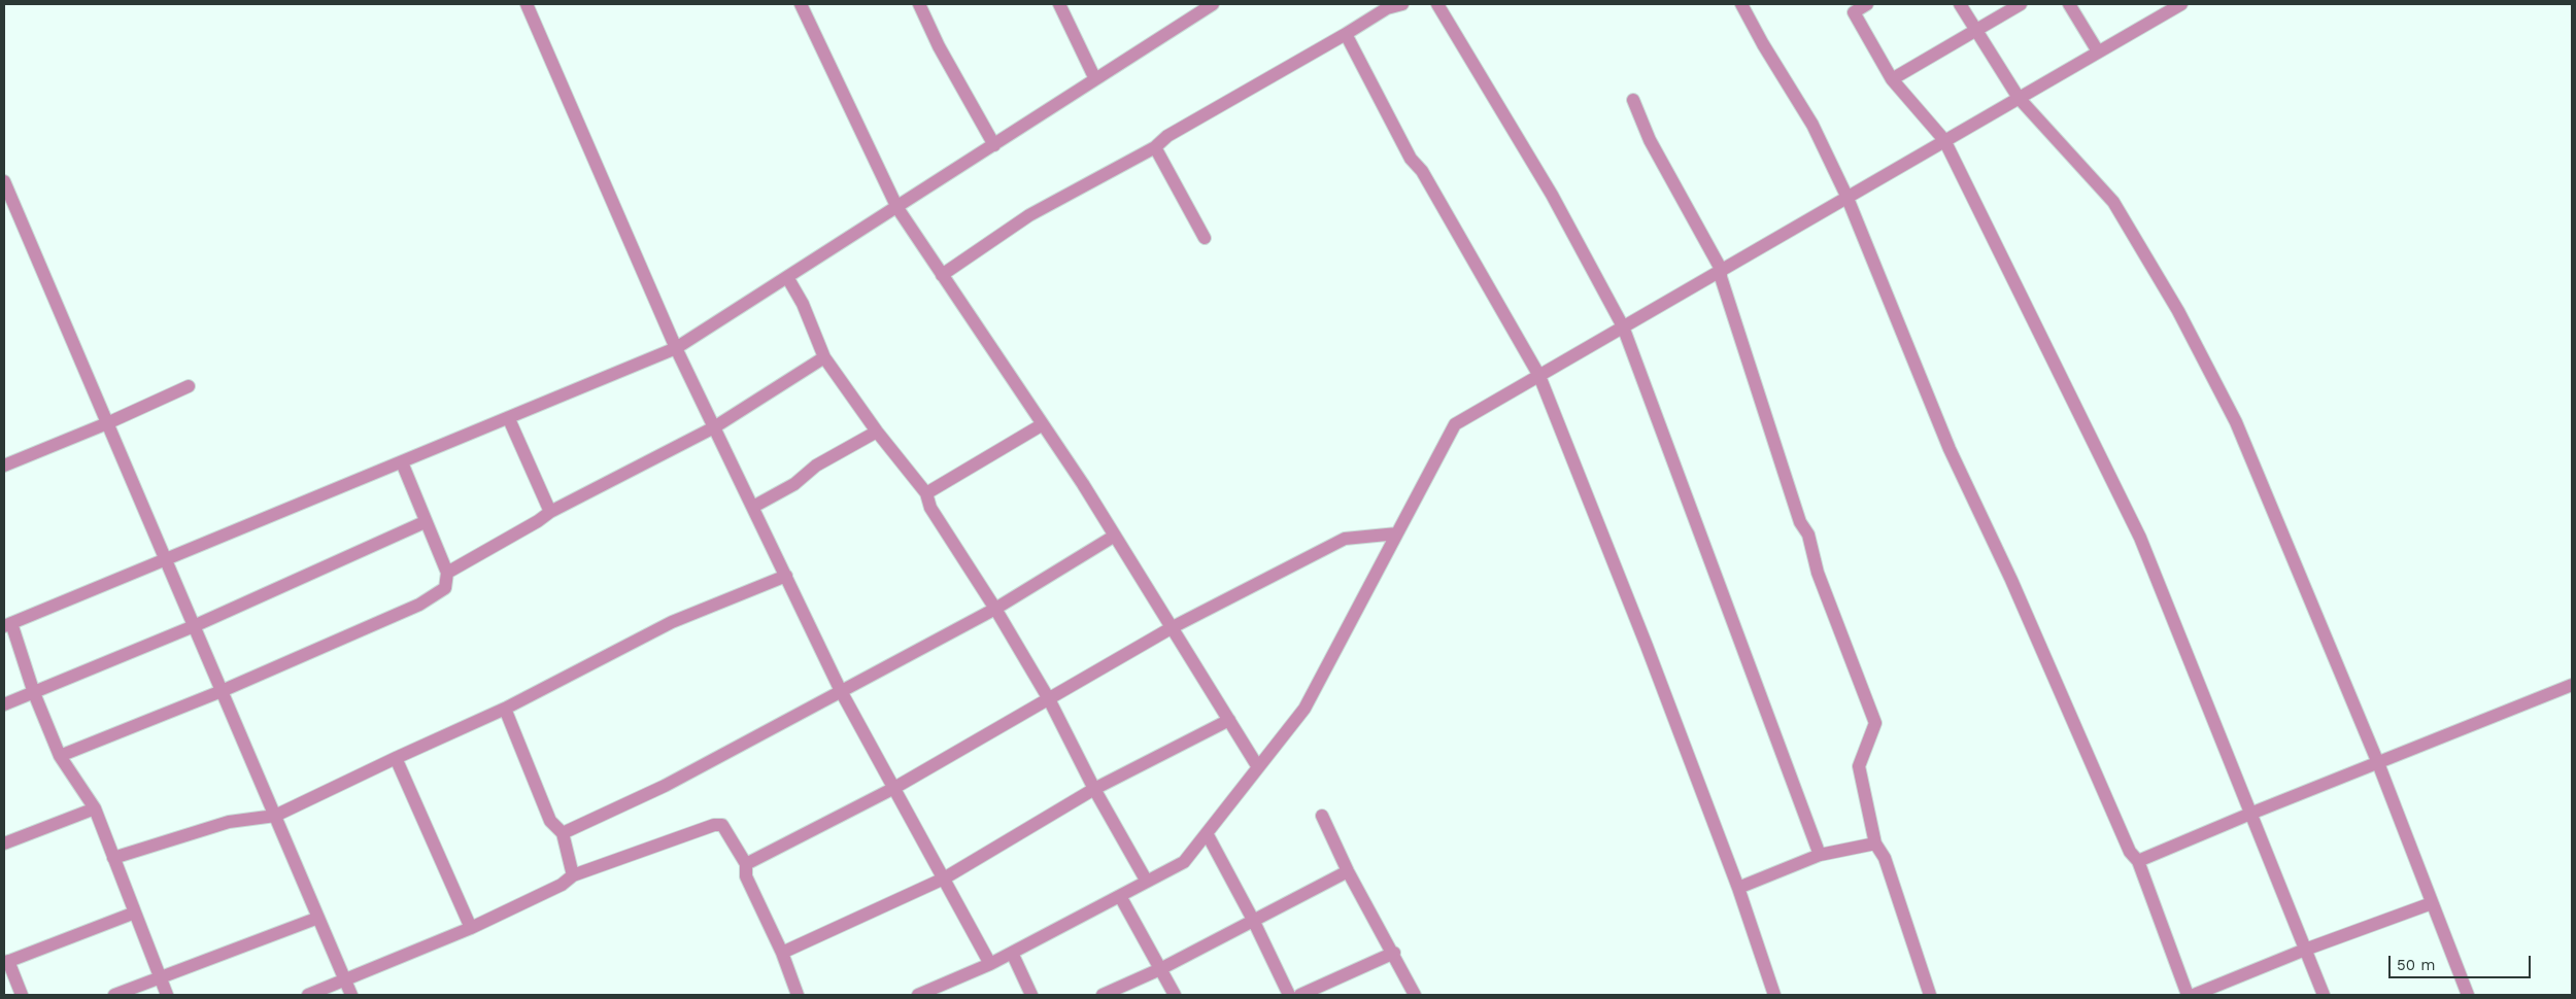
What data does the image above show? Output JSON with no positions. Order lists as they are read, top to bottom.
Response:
{
  "scale_bar": "50 m"
}
